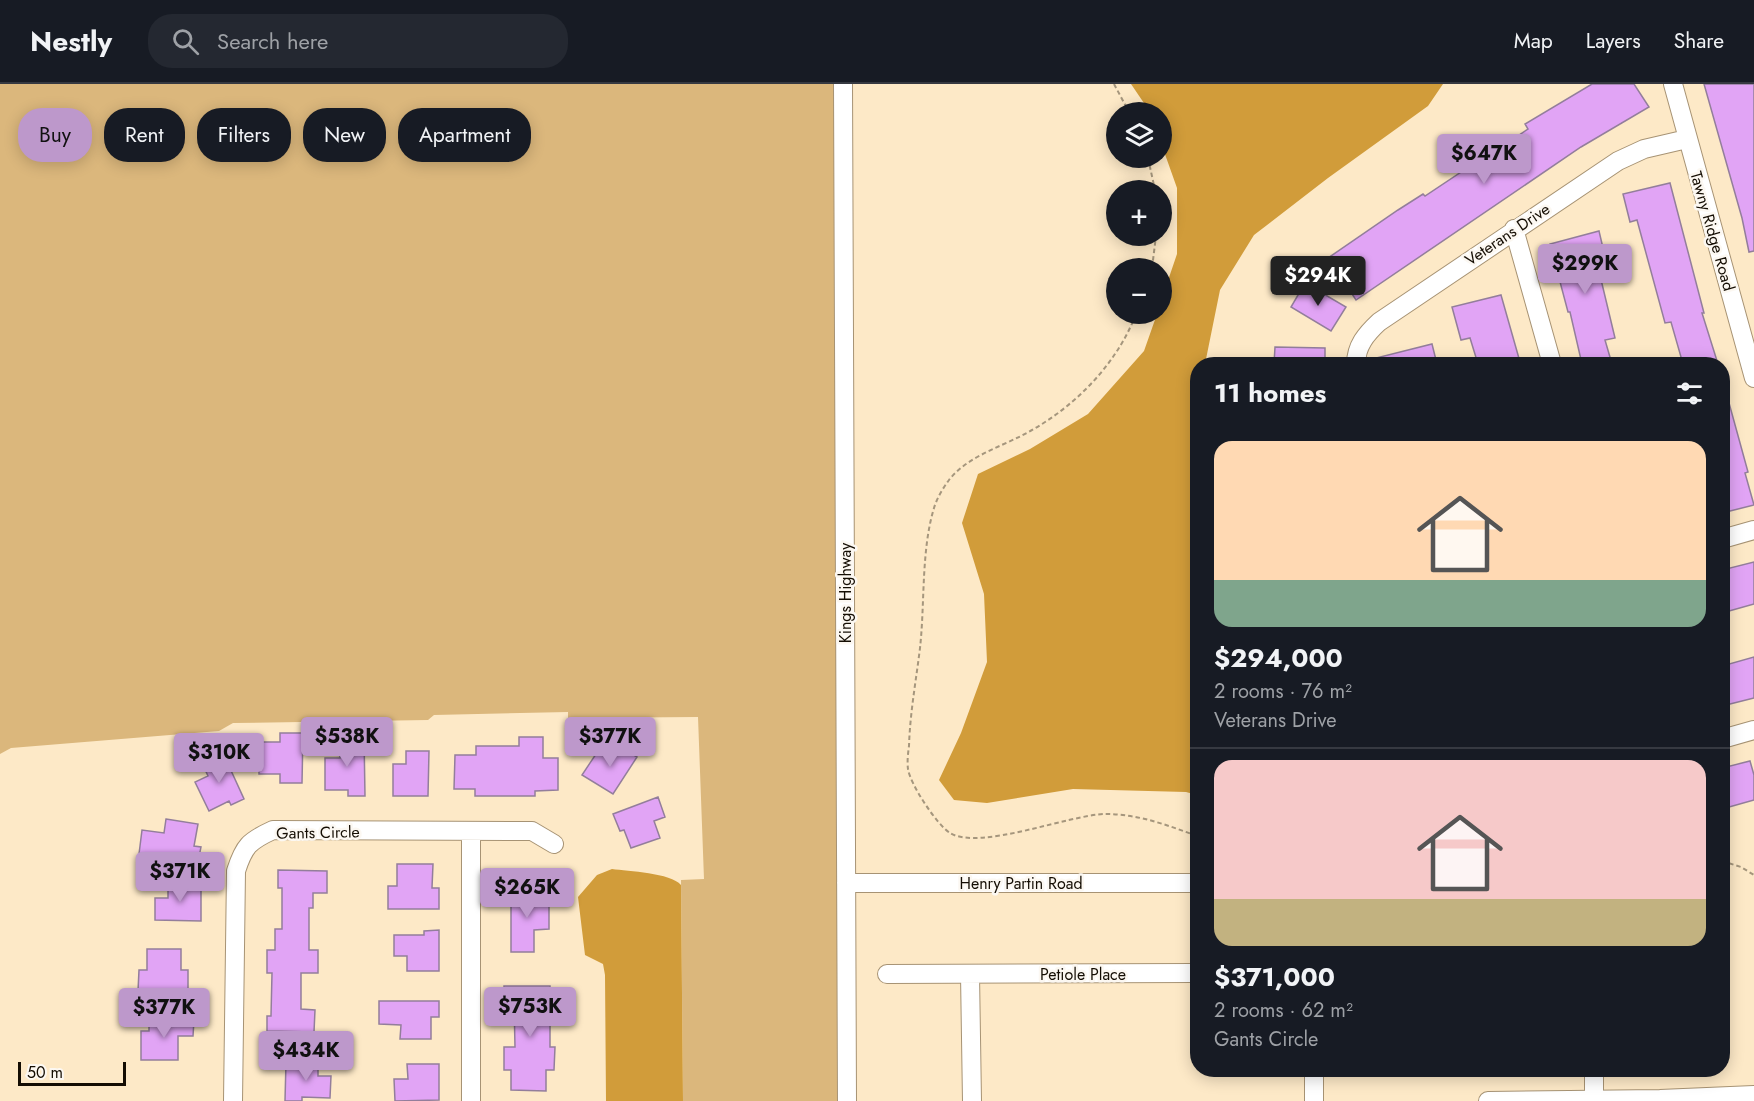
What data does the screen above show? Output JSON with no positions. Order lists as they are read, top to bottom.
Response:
{
  "streets": {
    "street": [
      "Tawny Ridge Road",
      "Veterans Drive",
      "Kings Highway",
      "Gants Circle",
      "Henry Partin Road",
      "Petiole Place"
    ]
  },
  "crossings": [
    ["Tawny Ridge Road", "Veterans Drive"],
    ["Kings Highway", "Henry Partin Road"]
  ],
  "scale_bar": "50 m",
  "page": {
    "header": "Nestly",
    "search": "Search here",
    "nav": ["Map", "Layers", "Share"],
    "map_buttons": ["+", "−"],
    "chip": [
      "Buy",
      "Rent",
      "Filters",
      "New",
      "Apartment"
    ],
    "price": [
      "$647K",
      "$299K",
      "$294K",
      "$538K",
      "$377K",
      "$310K",
      "$371K",
      "$265K",
      "$753K",
      "$377K",
      "$434K"
    ],
    "heading": "11 homes",
    "list": [
      {
        "name": "$294,000",
        "note": "2 rooms · 76 m² · Veterans Drive"
      },
      {
        "name": "$371,000",
        "note": "2 rooms · 62 m² · Gants Circle"
      }
    ],
    "scale": "50 m"
  }
}
